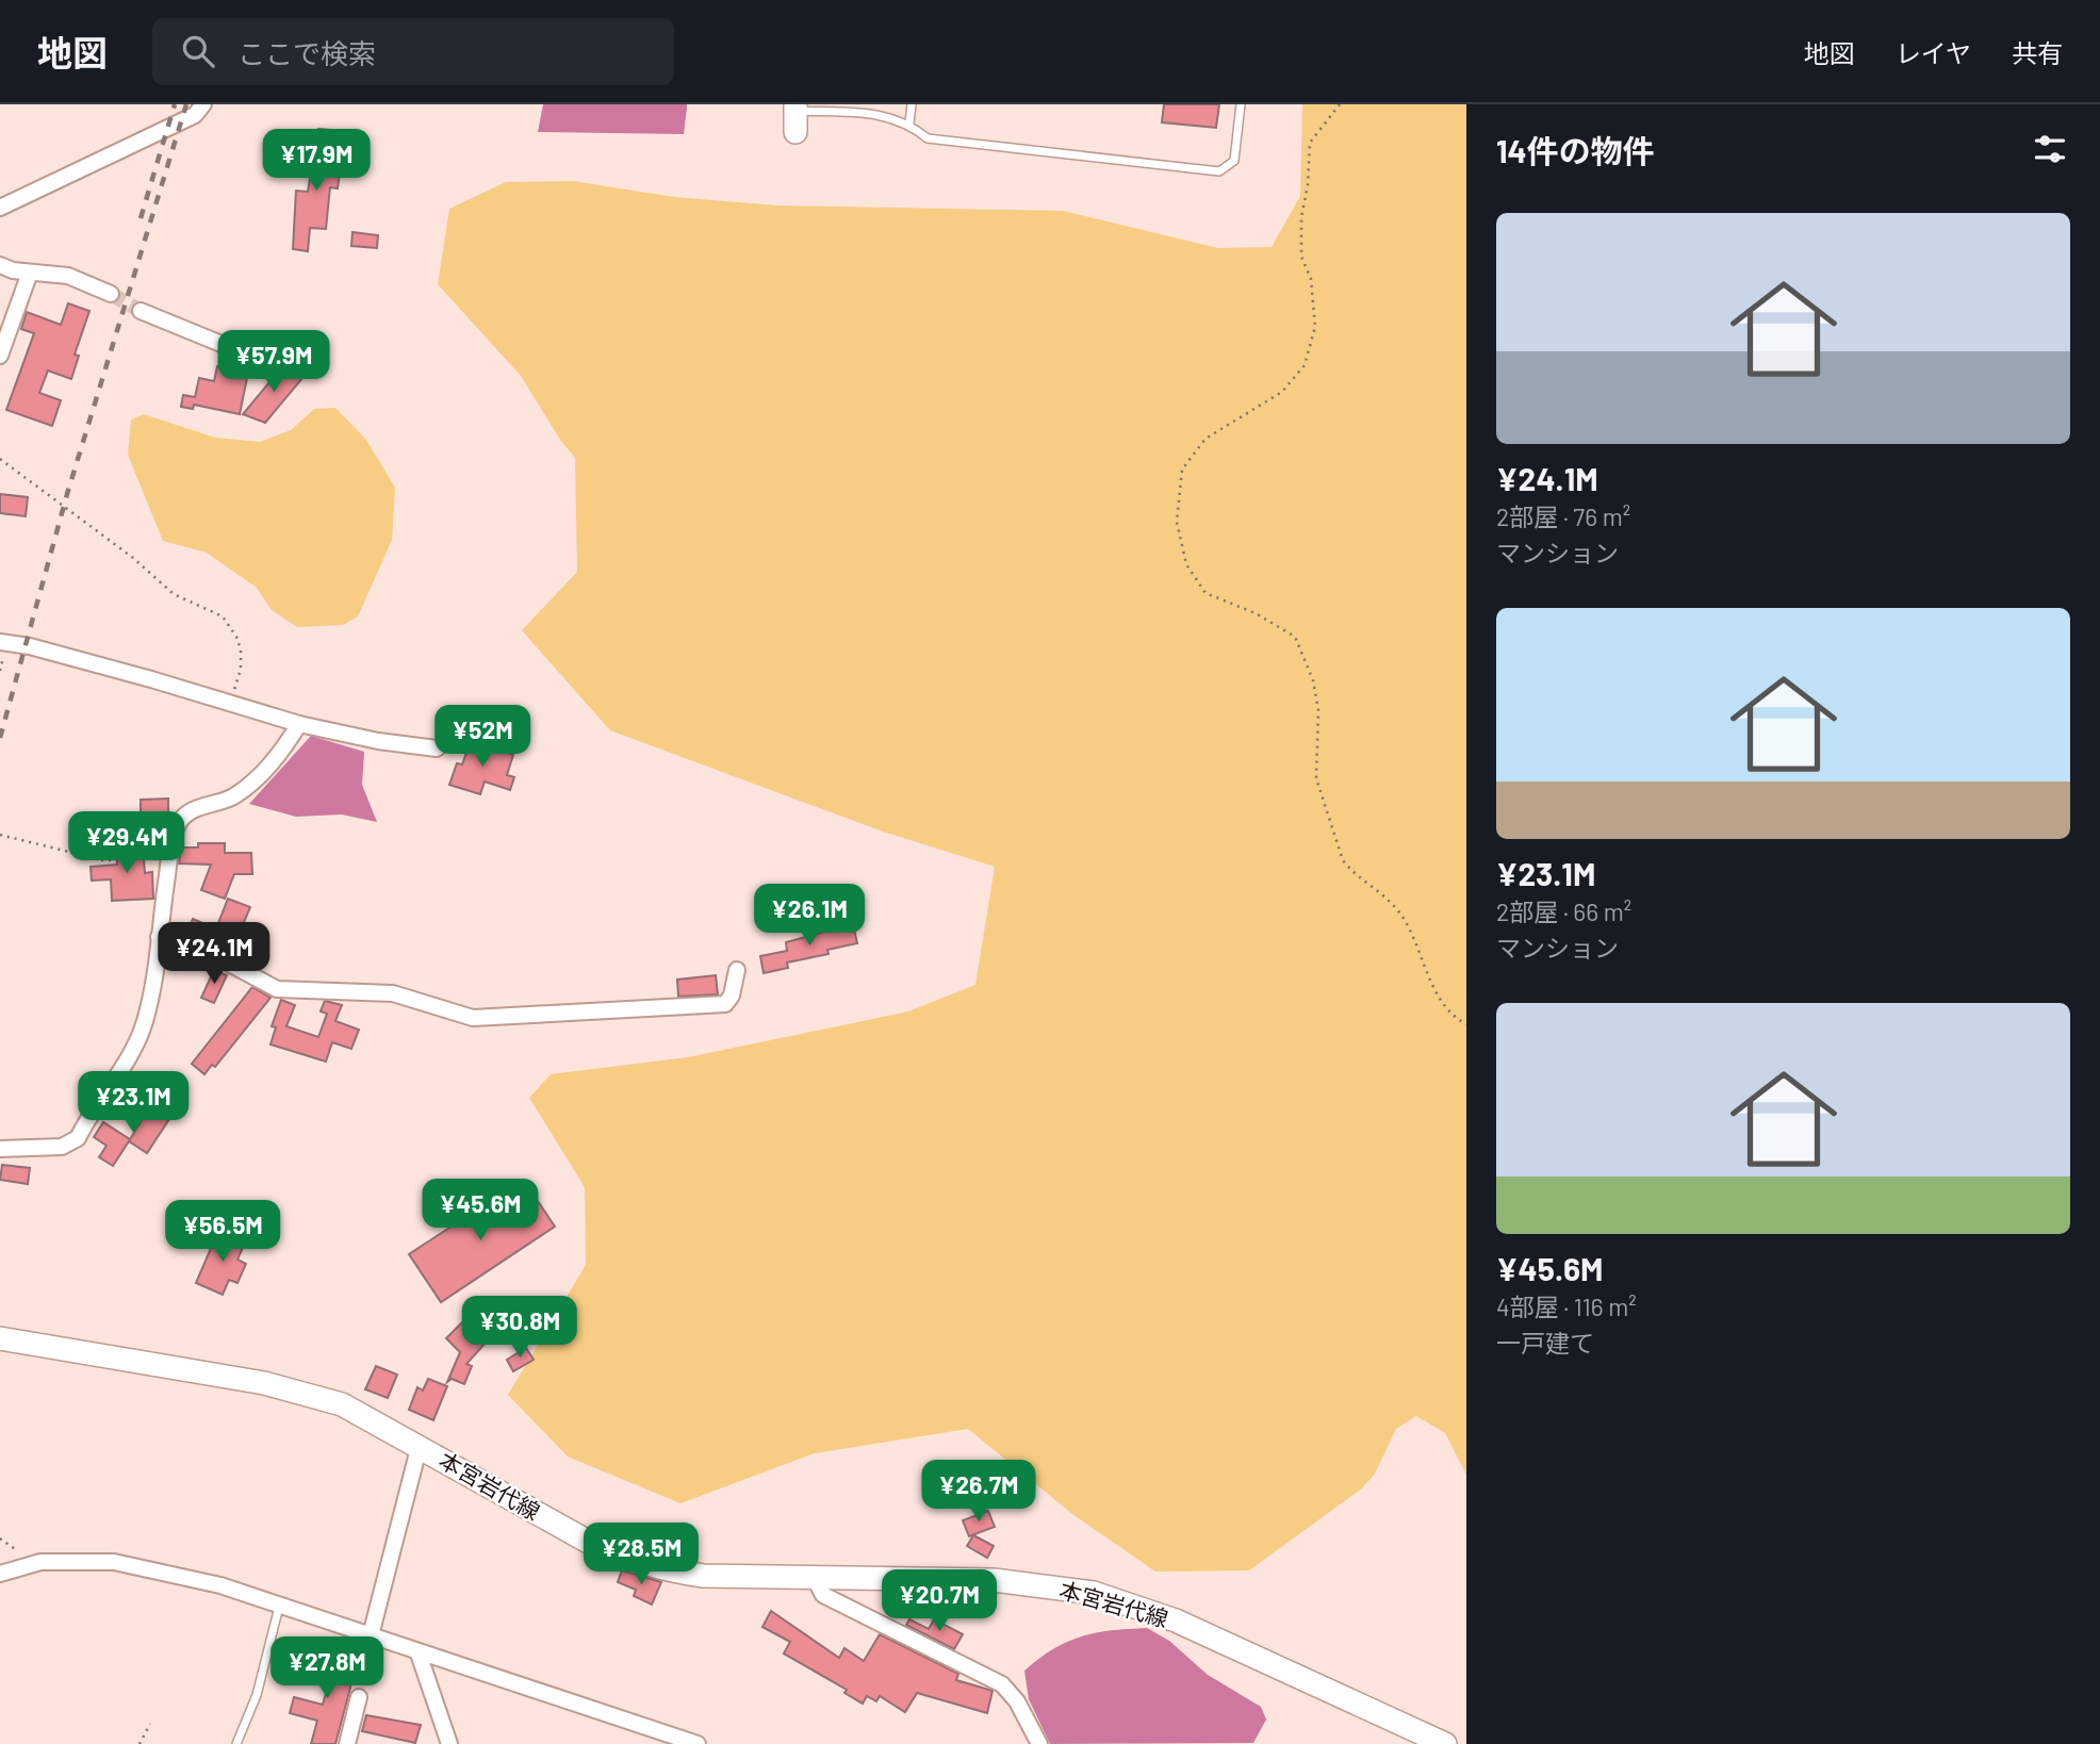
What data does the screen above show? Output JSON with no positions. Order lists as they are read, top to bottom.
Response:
{
  "streets": {
    "main road": ["本宮岩代線"]
  },
  "page": {
    "header": "地図",
    "search": "ここで検索",
    "nav": ["地図", "レイヤ", "共有"],
    "heading": "14件の物件",
    "price": [
      "¥17.9M",
      "¥57.9M",
      "¥52M",
      "¥29.4M",
      "¥26.1M",
      "¥24.1M",
      "¥23.1M",
      "¥45.6M",
      "¥56.5M",
      "¥30.8M",
      "¥26.7M",
      "¥28.5M",
      "¥20.7M",
      "¥27.8M"
    ],
    "list": [
      {
        "name": "¥24.1M",
        "note": "2部屋 · 76 m² · マンション"
      },
      {
        "name": "¥23.1M",
        "note": "2部屋 · 66 m² · マンション"
      },
      {
        "name": "¥45.6M",
        "note": "4部屋 · 116 m² · 一戸建て"
      }
    ]
  }
}
